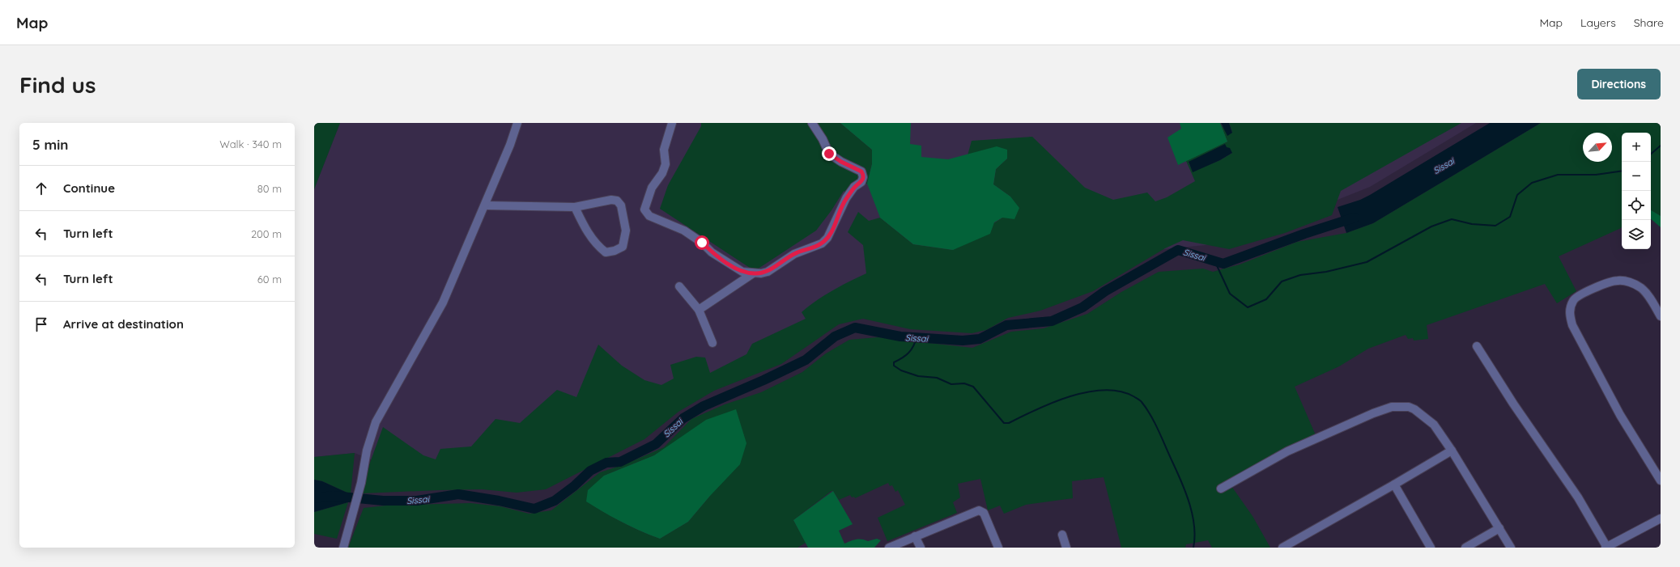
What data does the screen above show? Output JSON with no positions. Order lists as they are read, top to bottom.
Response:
{
  "water": ["Sissai"],
  "north": "top right",
  "page": {
    "header": "Map",
    "nav": ["Map", "Layers", "Share"],
    "buttons": "Directions",
    "title": "Find us",
    "heading": ["5 min", "Walk · 340 m"],
    "map_buttons": ["+", "−"],
    "list": [
      ["Continue", "80 m"],
      ["Turn left", "200 m"],
      ["Turn left", "60 m"],
      "Arrive at destination"
    ]
  }
}
